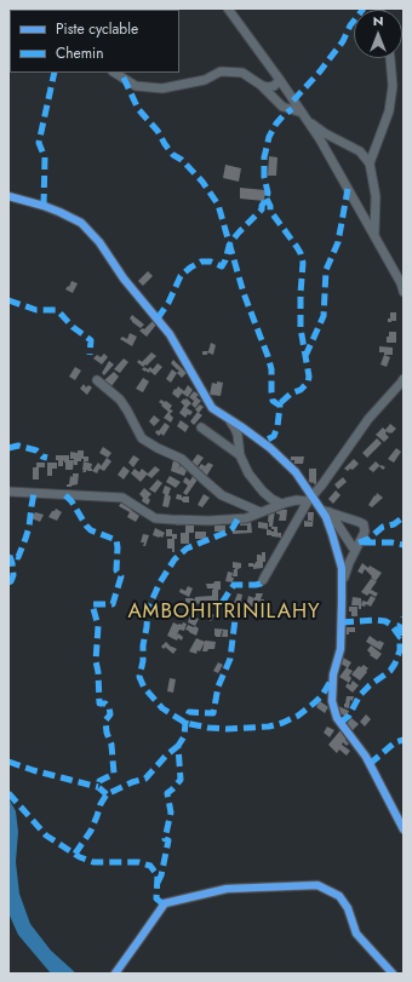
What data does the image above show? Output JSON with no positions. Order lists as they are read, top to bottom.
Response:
{
  "districts": ["AMBOHITRINILAHY"],
  "legend": ["Piste cyclable", "Chemin"],
  "north": "top"
}
